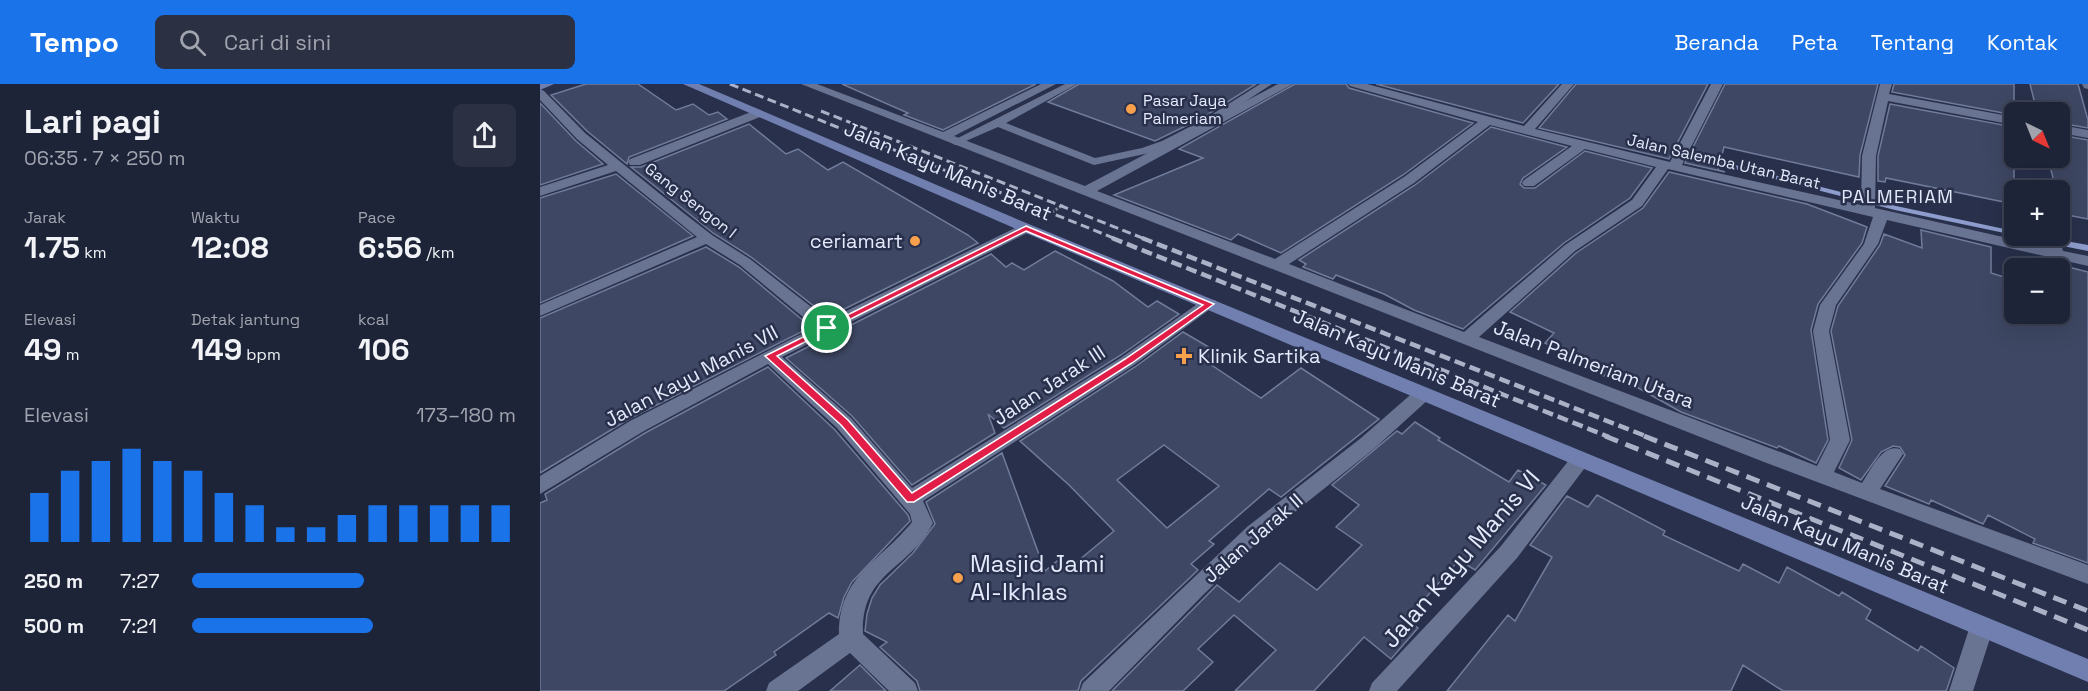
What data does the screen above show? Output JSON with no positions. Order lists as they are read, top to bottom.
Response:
{
  "streets": {
    "street": [
      "Jalan Salemba Utan Barat",
      "Jalan Kayu Manis Barat",
      "Gang Sengon I",
      "Jalan Palmeriam Utara",
      "Jalan Kayu Manis VII",
      "Jalan Jarak III",
      "Jalan Jarak II",
      "Jalan Kayu Manis VI"
    ]
  },
  "crossings": [
    ["Jalan Kayu Manis Barat", "Jalan Kayu Manis VII"],
    ["Jalan Kayu Manis Barat", "Jalan Jarak III"],
    ["Jalan Kayu Manis Barat", "Jalan Jarak II"],
    ["Jalan Kayu Manis Barat", "Jalan Kayu Manis VI"],
    ["Gang Sengon I", "Jalan Kayu Manis VII"]
  ],
  "districts": ["PALMERIAM"],
  "places": {
    "other": ["Pasar Jaya Palmeriam", "ceriamart", "Masjid Jami Al-Ikhlas"],
    "health": ["Klinik Sartika"]
  },
  "north": "bottom right",
  "page": {
    "header": "Tempo",
    "search": "Cari di sini",
    "nav": [
      "Beranda",
      "Peta",
      "Tentang",
      "Kontak"
    ],
    "heading": ["Lari pagi", "06:35 · 7 × 250 m"],
    "map_buttons": ["+", "−"],
    "stats": [
      ["Jarak", "1.75 km"],
      ["Waktu", "12:08"],
      ["Pace", "6:56 /km"],
      ["Elevasi", "49 m"],
      ["Detak jantung", "149 bpm"],
      ["kcal", "106"]
    ],
    "chart": ["Elevasi", "173–180 m"],
    "list": [
      {
        "name": "250 m",
        "note": "7:27"
      },
      {
        "name": "500 m",
        "note": "7:21"
      }
    ]
  }
}
